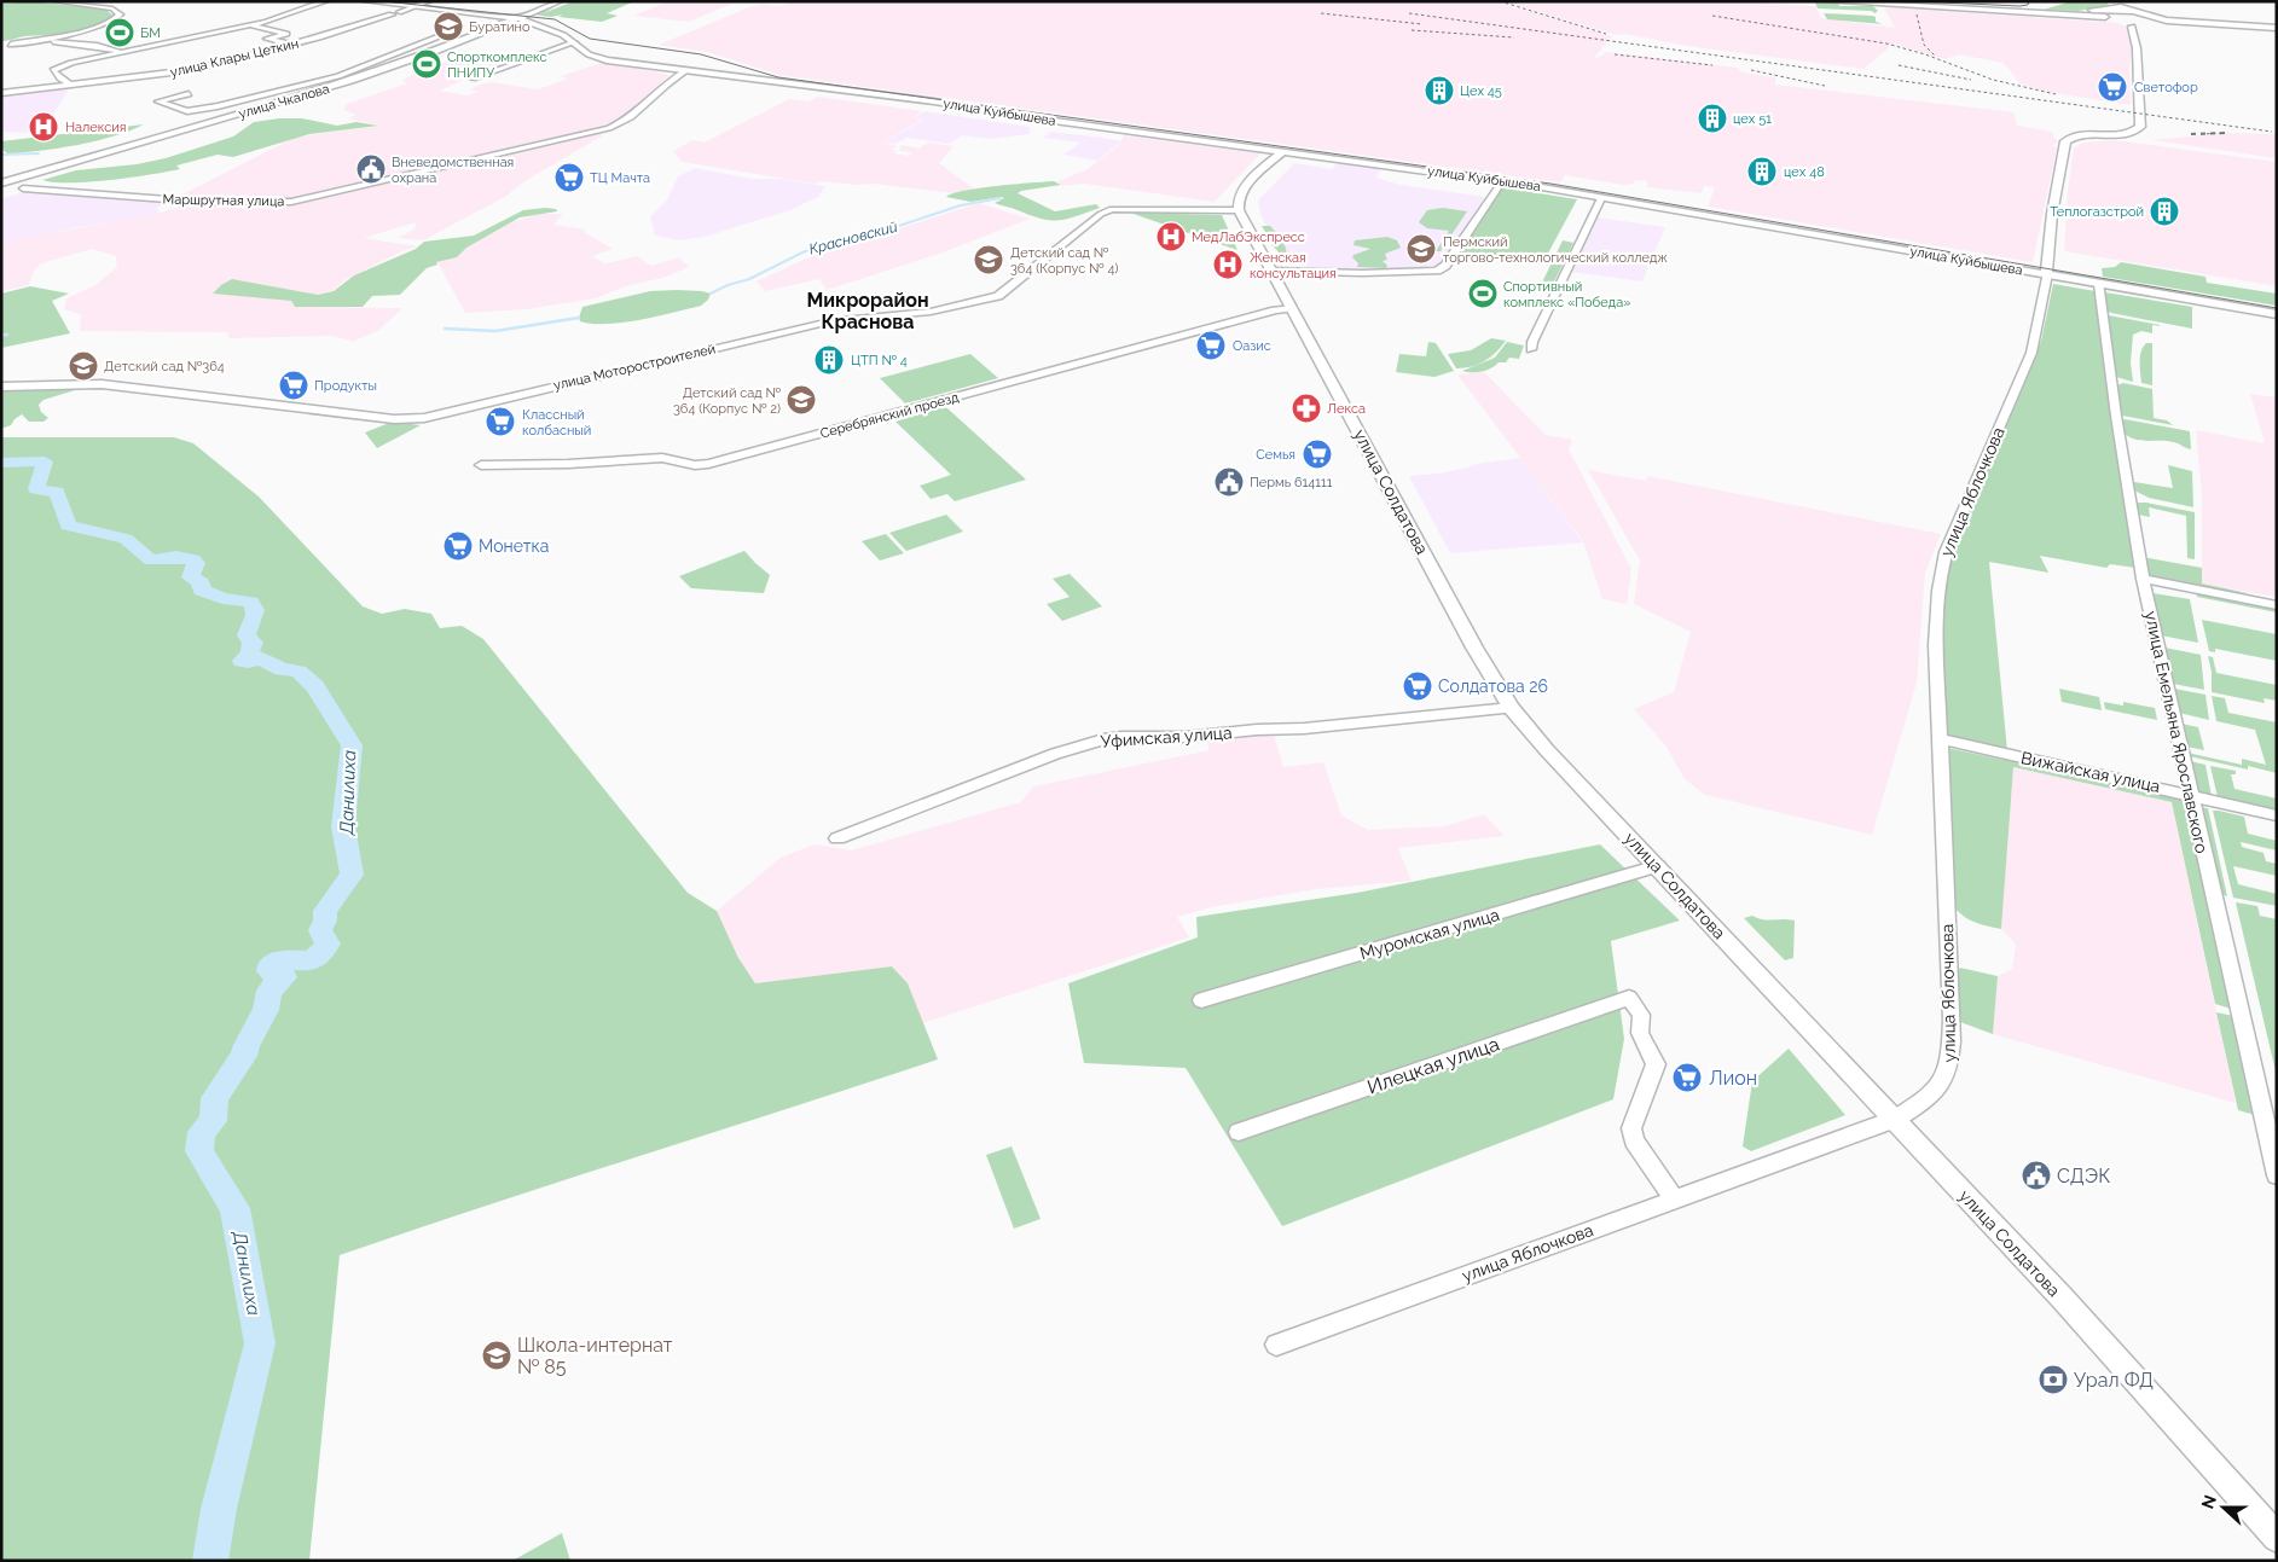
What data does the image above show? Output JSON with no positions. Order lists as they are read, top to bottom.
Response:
{
  "streets": {
    "main road": ["улица Чкалова", "улица Куйбышева", "улица Солдатова"],
    "street": [
      "улица Клары Цеткин",
      "Маршрутная улица",
      "улица Моторостроителей",
      "Серебрянский проезд",
      "улица Яблочкова",
      "улица Емельяна Ярославского",
      "Уфимская улица",
      "Вижайская улица",
      "Муромская улица",
      "Илецкая улица"
    ]
  },
  "crossings": [
    ["улица Клары Цеткин", "улица Куйбышева"],
    ["улица Чкалова", "улица Куйбышева"],
    ["улица Куйбышева", "Маршрутная улица"],
    ["улица Куйбышева", "улица Яблочкова"],
    ["улица Куйбышева", "улица Емельяна Ярославского"],
    ["улица Моторостроителей", "улица Солдатова"],
    ["Серебрянский проезд", "улица Солдатова"],
    ["улица Солдатова", "улица Яблочкова"],
    ["улица Солдатова", "Уфимская улица"],
    ["улица Солдатова", "Муромская улица"],
    ["улица Яблочкова", "Вижайская улица"],
    ["улица Яблочкова", "Илецкая улица"],
    ["улица Емельяна Ярославского", "Вижайская улица"]
  ],
  "districts": ["Микрорайон Краснова"],
  "water": ["Красновский", "Данилиха"],
  "places": {
    "school or university": [
      "Буратино",
      "Пермский торгово-технологический колледж",
      "Детский сад № 364 (Корпус № 4)",
      "Детский сад №364",
      "Детский сад № 364 (Корпус № 2)",
      "Школа-интернат № 85"
    ],
    "sports": ["БМ", "Спорткомплекс ПНИПУ", "Спортивный комплекс «Победа»"],
    "supermarket": [
      "Светофор",
      "ТЦ Мачта",
      "Оазис",
      "Продукты",
      "Классный колбасный",
      "Семья",
      "Монетка",
      "Солдатова 26",
      "Лион"
    ],
    "building": [
      "Цех 45",
      "цех 51",
      "цех 48",
      "Теплогазстрой",
      "ЦТП № 4"
    ],
    "hospital": ["Налексия", "МедЛабЭкспресс", "Женская консультация"],
    "public building": ["Вневедомственная охрана", "Пермь 614111", "СДЭК"],
    "pharmacy": ["Лекса"],
    "bank": ["Урал ФД"]
  },
  "north": "left"
}
